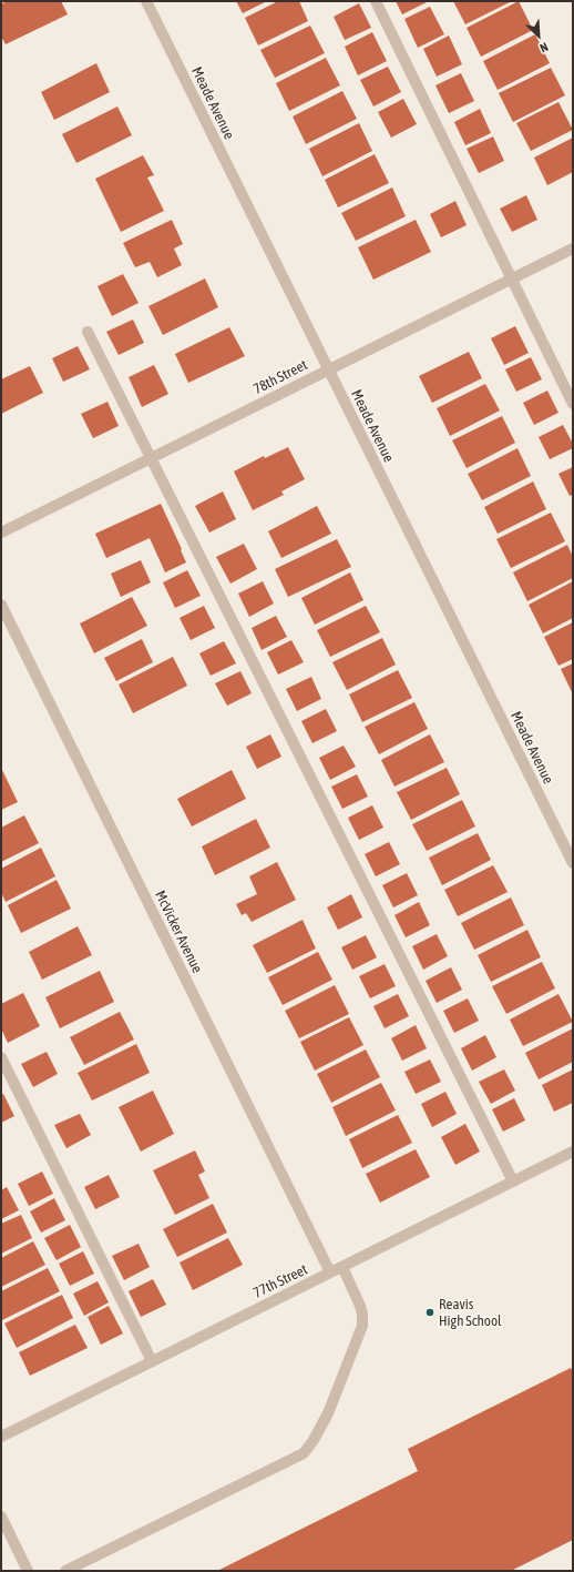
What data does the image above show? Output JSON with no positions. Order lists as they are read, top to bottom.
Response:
{
  "streets": {
    "street": [
      "Meade Avenue",
      "78th Street",
      "McVicker Avenue",
      "77th Street"
    ]
  },
  "crossings": [
    ["Meade Avenue", "78th Street"],
    ["McVicker Avenue", "77th Street"]
  ],
  "places": ["Reavis High School"],
  "north": "bottom right"
}
